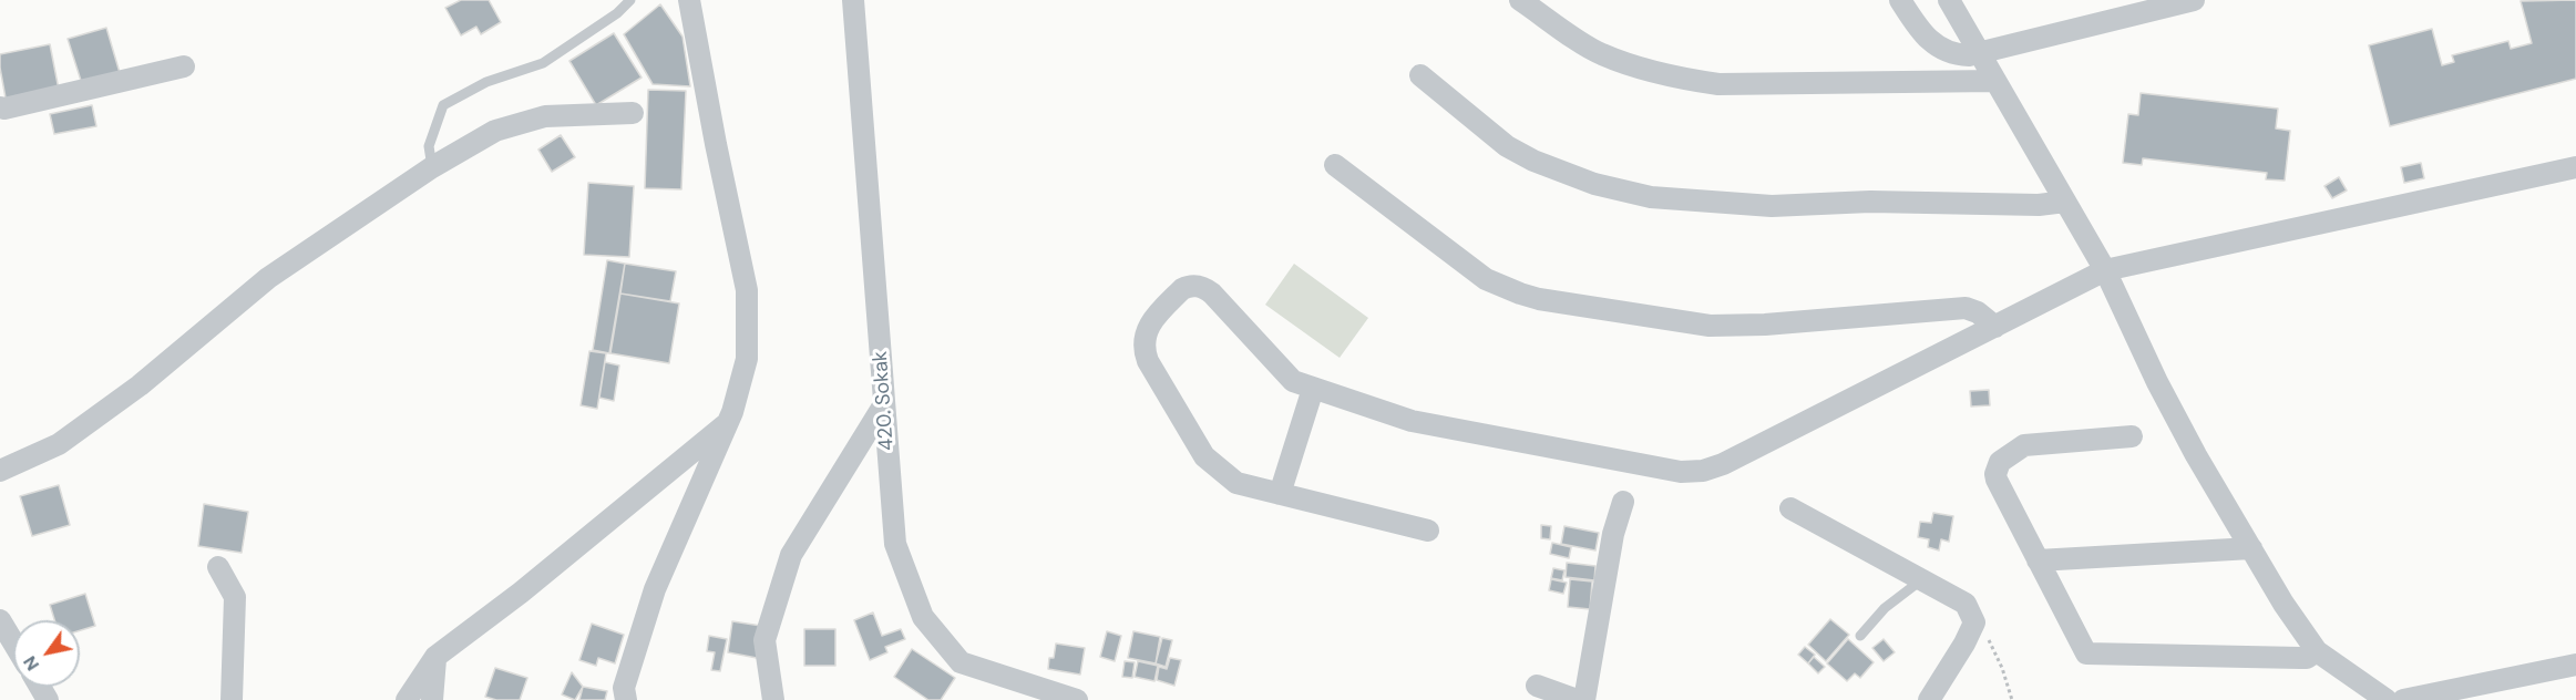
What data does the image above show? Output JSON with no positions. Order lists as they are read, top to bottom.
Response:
{
  "streets": {
    "street": ["420. Sokak"]
  },
  "north": "bottom left"
}
